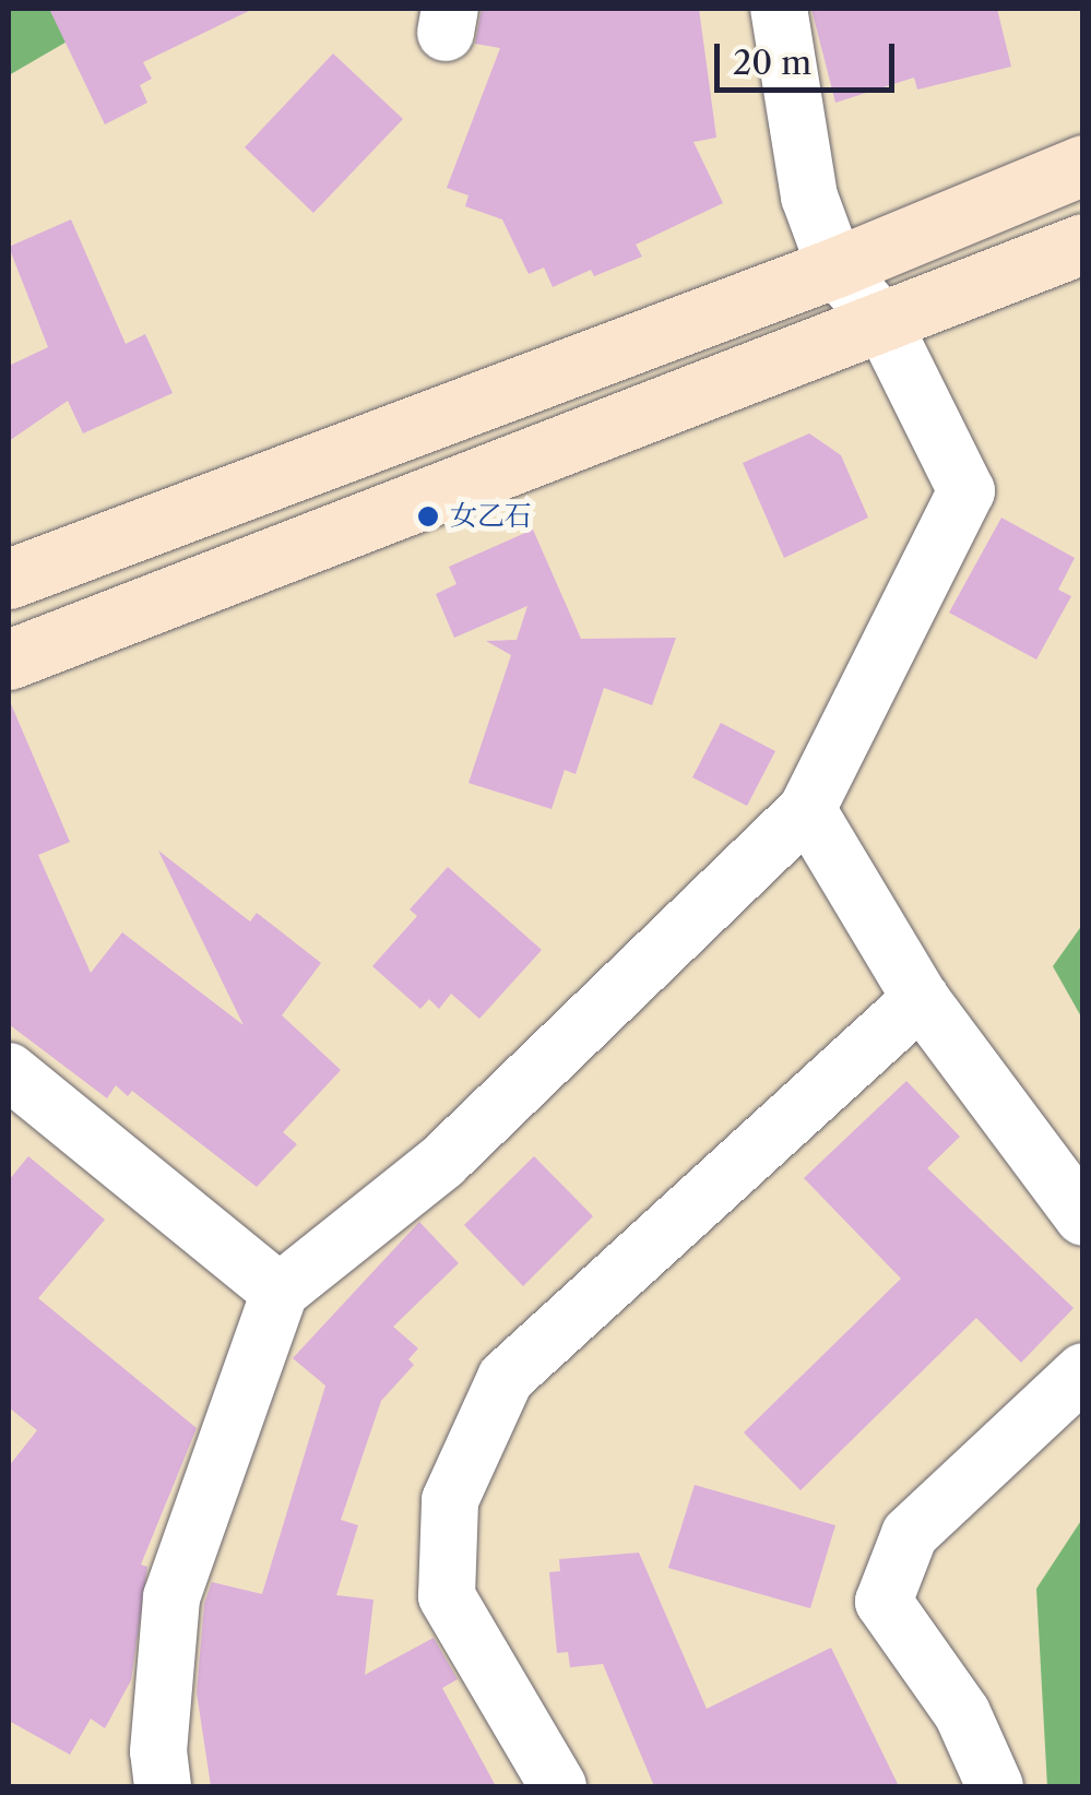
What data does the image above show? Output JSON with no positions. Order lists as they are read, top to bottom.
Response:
{
  "places": ["女乙石"],
  "scale_bar": "20 m"
}
